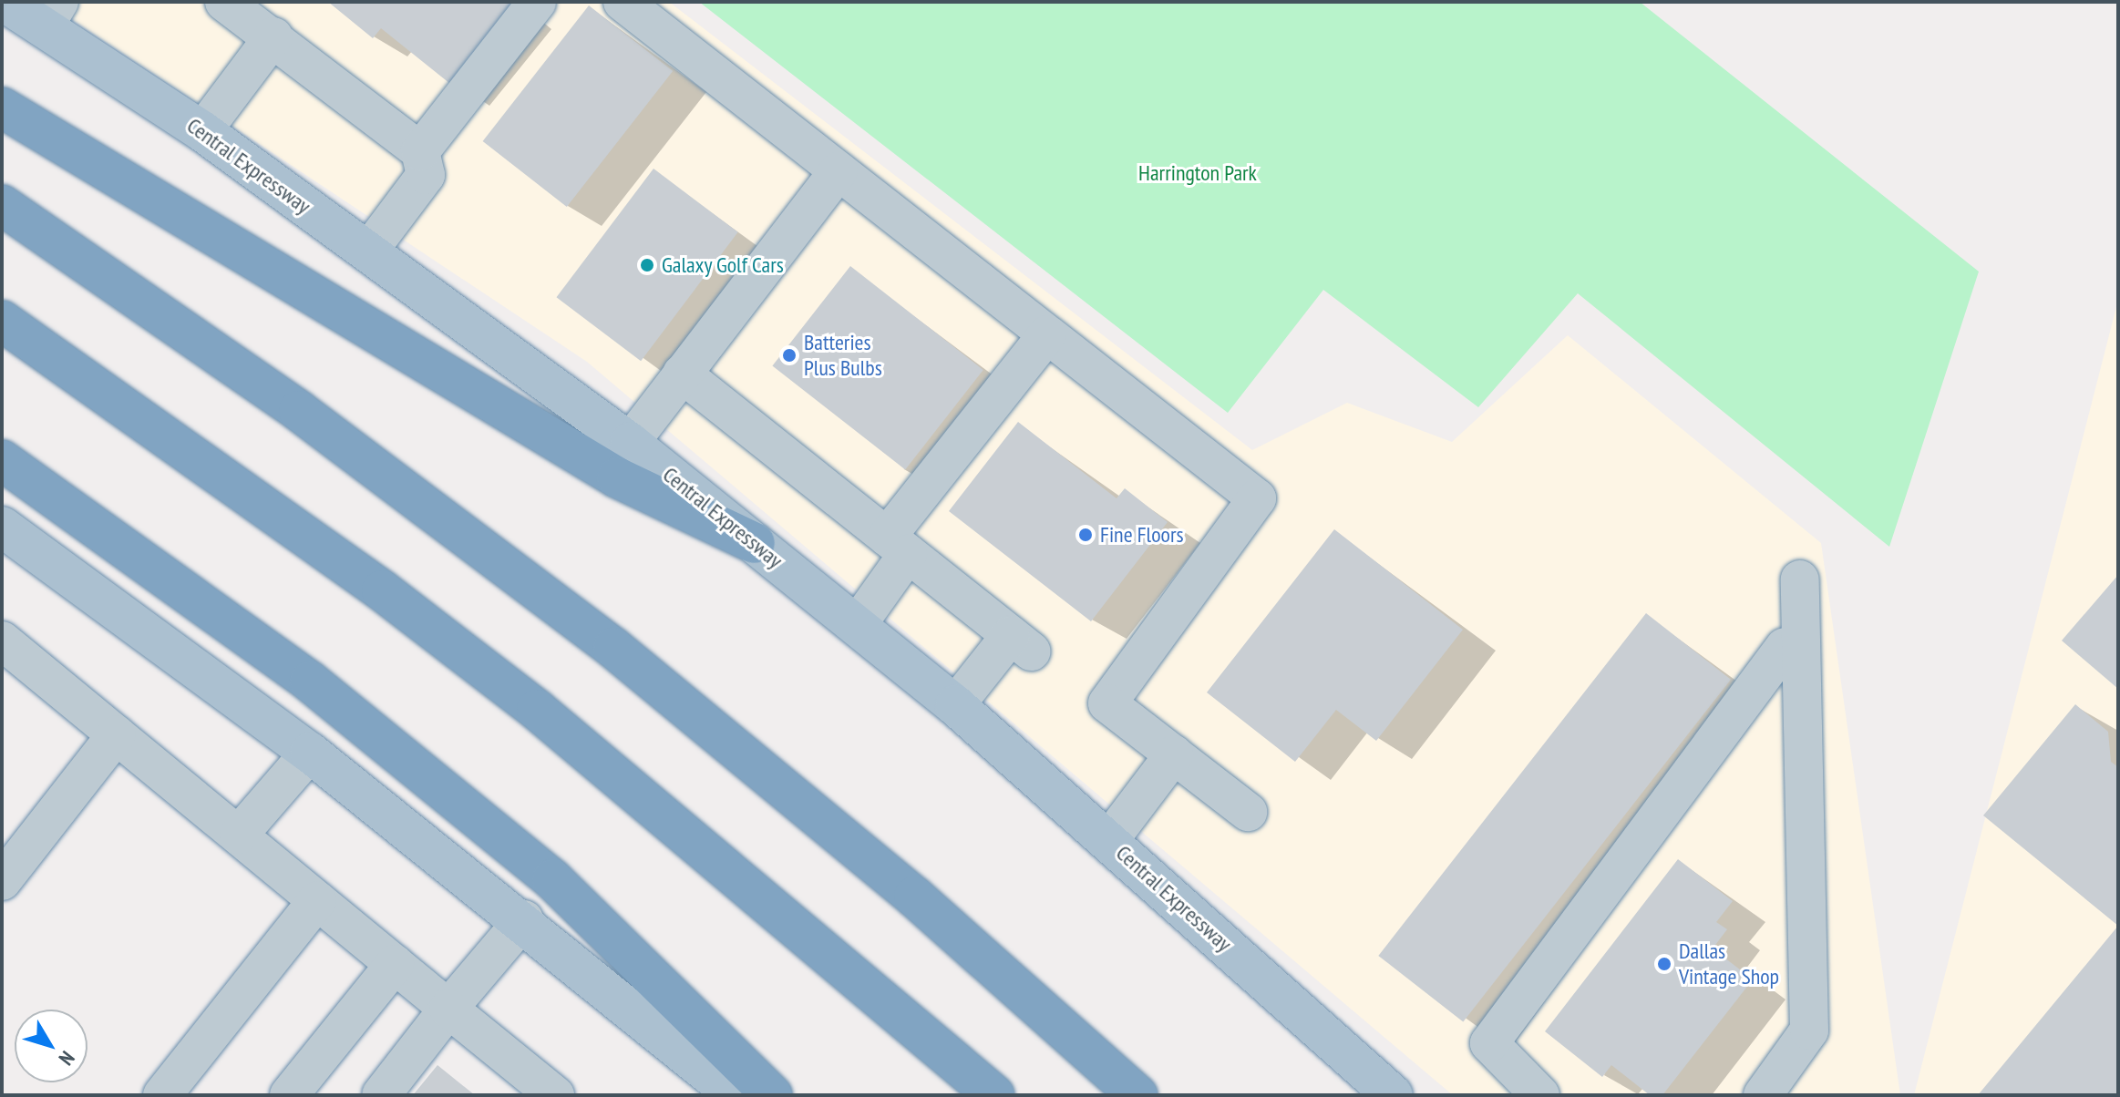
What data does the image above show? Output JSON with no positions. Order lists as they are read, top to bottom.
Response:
{
  "streets": {
    "main road": ["Central Expressway"]
  },
  "parks": ["Harrington Park"],
  "places": [
    "Galaxy Golf Cars",
    "Batteries Plus Bulbs",
    "Fine Floors",
    "Dallas Vintage Shop"
  ],
  "north": "bottom right"
}
